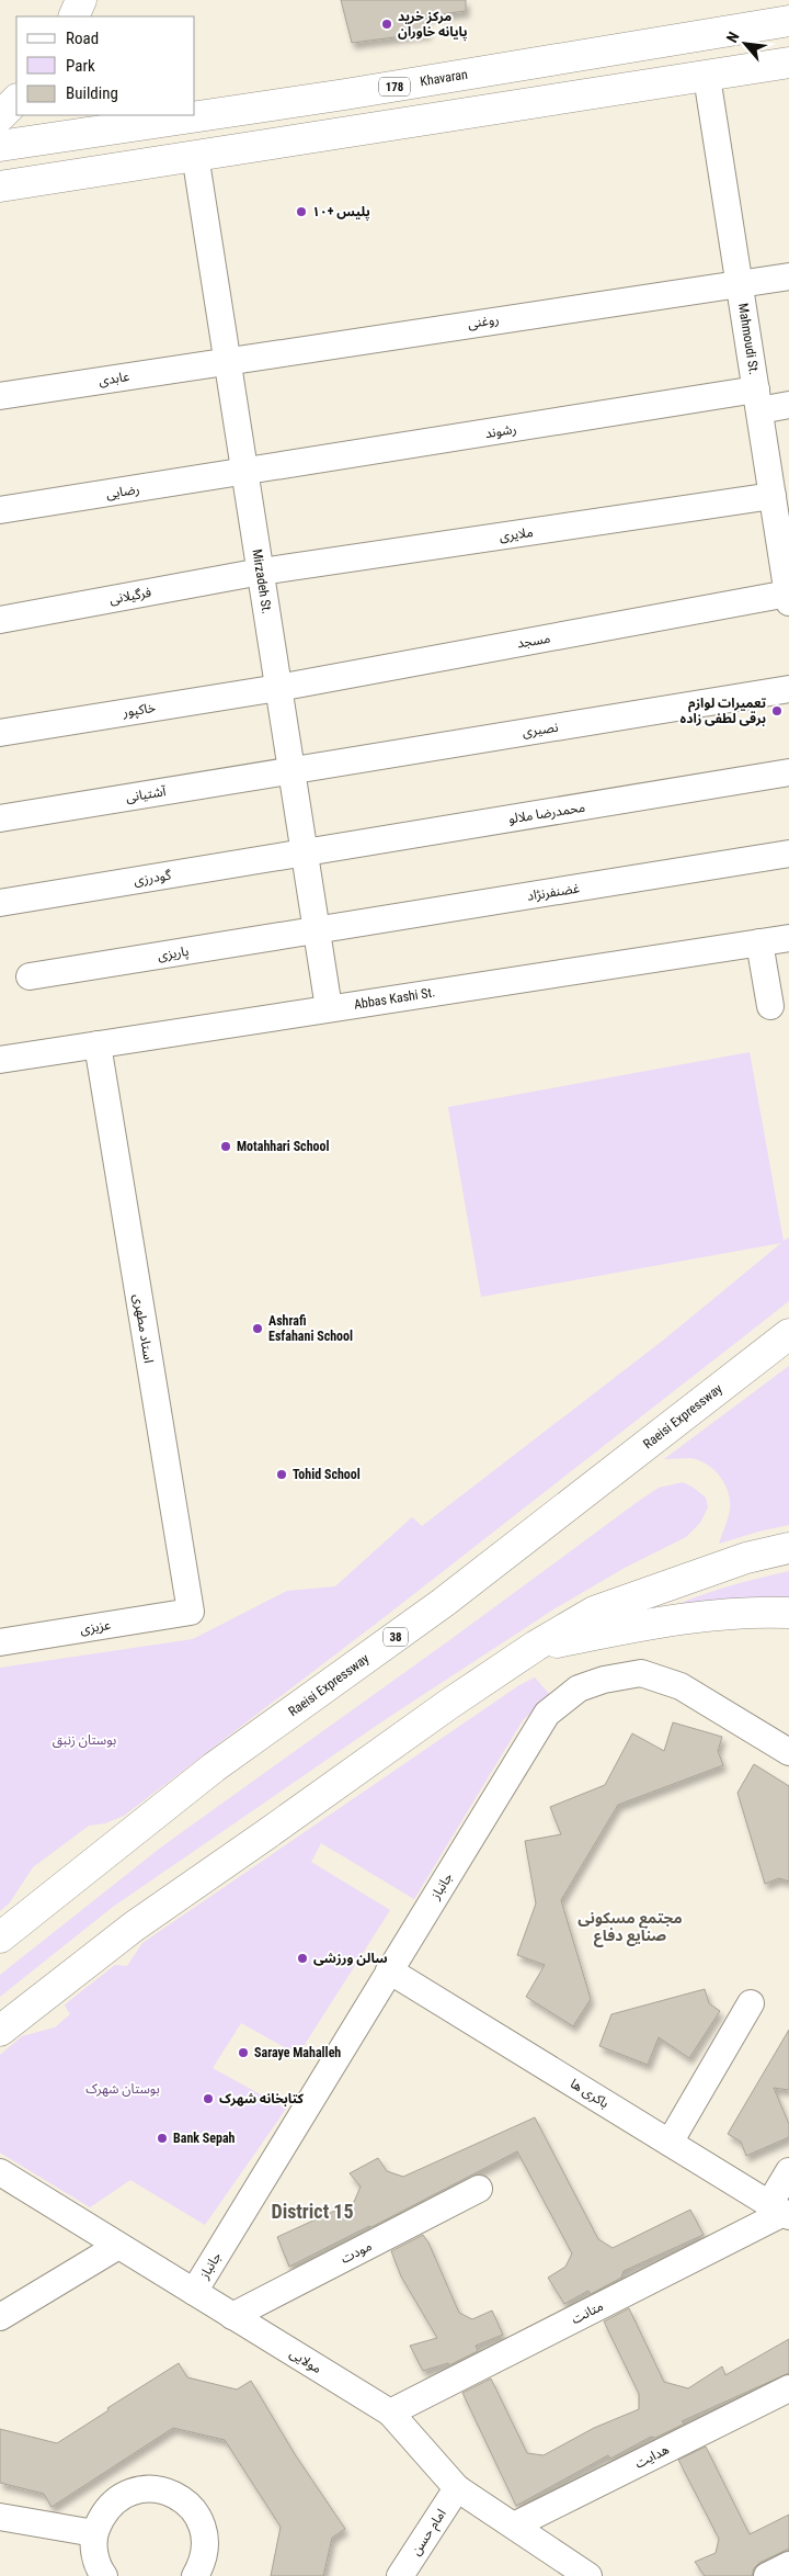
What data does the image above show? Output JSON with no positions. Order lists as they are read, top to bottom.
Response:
{
  "streets": {
    "main road": [
      "Khavaran",
      "178",
      "Raeisi Expressway",
      "38"
    ],
    "street": [
      "روغنی",
      "Mahmoudi St.",
      "عابدی",
      "رشوند",
      "رضایی",
      "ملایری",
      "Mirzadeh St.",
      "فرگیلانی",
      "مسجد",
      "خاکپور",
      "نصیری",
      "آشتیانی",
      "محمدرضا ملالو",
      "گودرزی",
      "غضنفرنژاد",
      "پاریزی",
      "Abbas Kashi St.",
      "استاد مطهری",
      "عزیزی",
      "جانباز",
      "باکری ها",
      "مودت",
      "متانت",
      "مولايی",
      "هدایت",
      "امام حسن"
    ]
  },
  "crossings": [
    ["روغنی", "Mahmoudi St."],
    ["روغنی", "عابدی"],
    ["روغنی", "Mirzadeh St."],
    ["Mahmoudi St.", "رشوند"],
    ["Mahmoudi St.", "ملایری"],
    ["Mahmoudi St.", "مسجد"],
    ["عابدی", "Mirzadeh St."],
    ["رشوند", "رضایی"],
    ["رشوند", "Mirzadeh St."],
    ["رضایی", "Mirzadeh St."],
    ["ملایری", "Mirzadeh St."],
    ["ملایری", "فرگیلانی"],
    ["Mirzadeh St.", "فرگیلانی"],
    ["Mirzadeh St.", "مسجد"],
    ["Mirzadeh St.", "خاکپور"],
    ["Mirzadeh St.", "نصیری"],
    ["Mirzadeh St.", "آشتیانی"],
    ["Mirzadeh St.", "محمدرضا ملالو"],
    ["Mirzadeh St.", "گودرزی"],
    ["Mirzadeh St.", "غضنفرنژاد"],
    ["Mirzadeh St.", "پاریزی"],
    ["Mirzadeh St.", "Abbas Kashi St."],
    ["مسجد", "خاکپور"],
    ["نصیری", "آشتیانی"],
    ["محمدرضا ملالو", "گودرزی"],
    ["غضنفرنژاد", "پاریزی"],
    ["Abbas Kashi St.", "استاد مطهری"],
    ["استاد مطهری", "عزیزی"],
    ["جانباز", "باکری ها"],
    ["جانباز", "مولايی"],
    ["باکری ها", "متانت"],
    ["مودت", "مولايی"],
    ["متانت", "مولايی"],
    ["مولايی", "هدایت"],
    ["مولايی", "امام حسن"]
  ],
  "districts": ["مجتمع مسکونی صنایع دفاع", "District 15"],
  "parks": ["بوستان زنبق", "بوستان شهرک"],
  "places": [
    "مرکز خرید پایانه خاوران",
    "پلیس +۱۰",
    "تعمیرات لوازم برقی لطفی زاده",
    "Motahhari School",
    "Ashrafi Esfahani School",
    "Tohid School",
    "سالن ورزشی",
    "Saraye Mahalleh",
    "کتابخانه شهرک",
    "Bank Sepah"
  ],
  "legend": ["Road", "Park", "Building"],
  "north": "top left"
}
